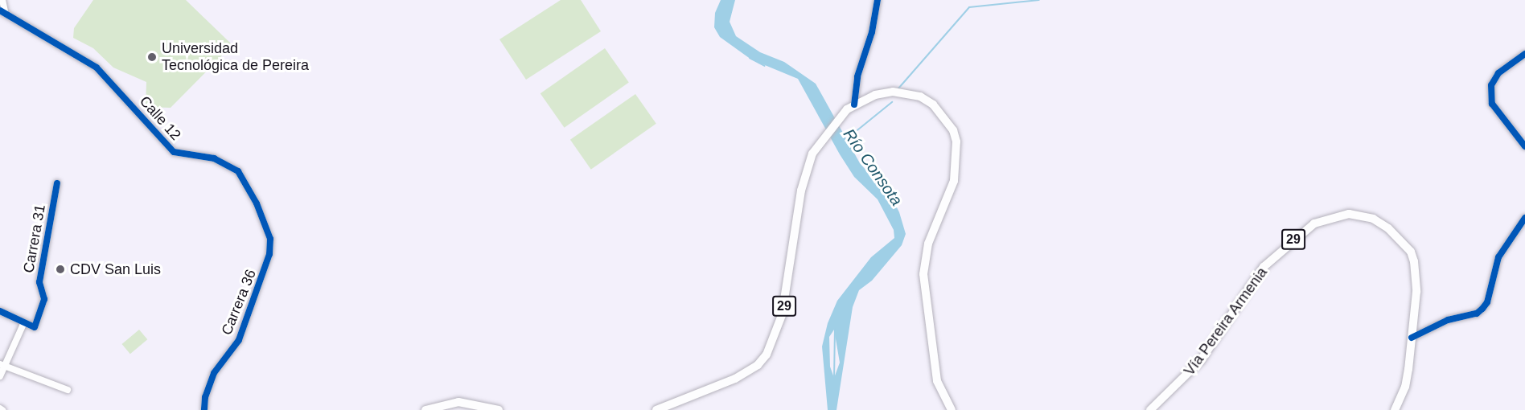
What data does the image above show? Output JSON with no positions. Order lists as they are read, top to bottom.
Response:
{
  "streets": {
    "main road": ["29", "Vía Pereira Armenia"],
    "street": ["Calle 12", "Carrera 31", "Carrera 36"]
  },
  "crossings": [
    ["Calle 12", "Carrera 36"]
  ],
  "water": ["Río Consota"],
  "places": ["Universidad Tecnológica de Pereira", "CDV San Luis"]
}
